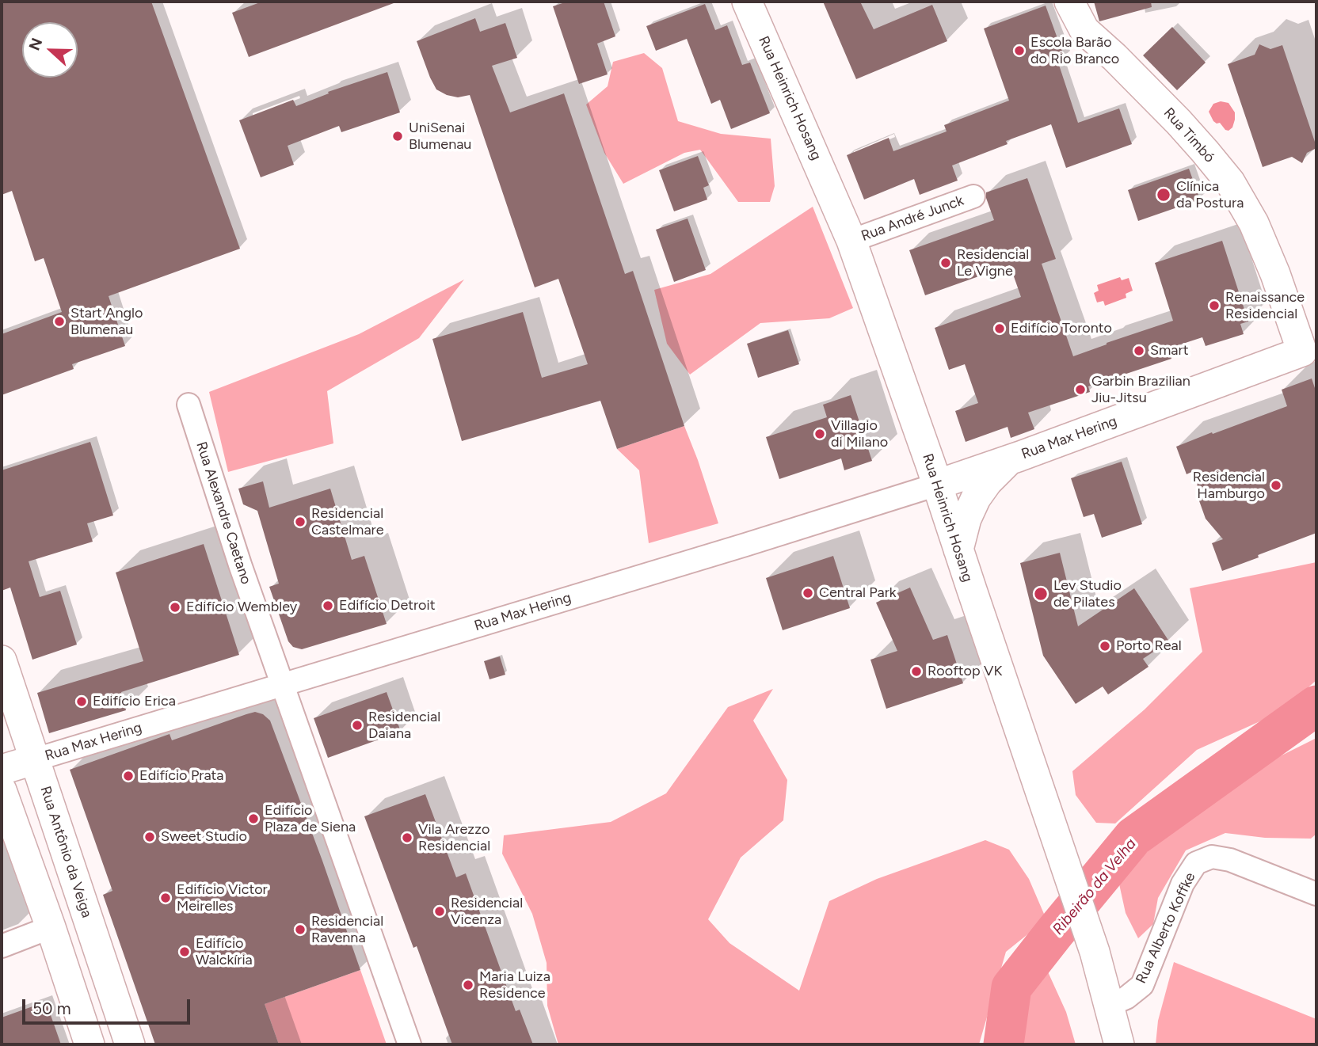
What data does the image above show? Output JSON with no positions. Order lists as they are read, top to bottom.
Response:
{
  "streets": {
    "main road": [
      "Rua Heinrich Hosang",
      "Rua Timbó",
      "Rua Max Hering",
      "Rua Antônio da Veiga"
    ],
    "street": ["Rua André Junck", "Rua Alexandre Caetano", "Rua Alberto Koffke"]
  },
  "crossings": [
    ["Rua Heinrich Hosang", "Rua André Junck"],
    ["Rua Heinrich Hosang", "Rua Max Hering"],
    ["Rua Heinrich Hosang", "Rua Alberto Koffke"],
    ["Rua Timbó", "Rua Max Hering"],
    ["Rua Max Hering", "Rua Alexandre Caetano"],
    ["Rua Max Hering", "Rua Antônio da Veiga"]
  ],
  "water": ["Ribeirão da Velha"],
  "places": [
    "Escola Barão do Rio Branco",
    "UniSenai Blumenau",
    "Clínica da Postura",
    "Residencial Le Vigne",
    "Renaissance Residencial",
    "Start Anglo Blumenau",
    "Edifício Toronto",
    "Smart",
    "Garbin Brazilian Jiu-Jitsu",
    "Villagio di Milano",
    "Residencial Hamburgo",
    "Residencial Castelmare",
    "Central Park",
    "Lev Studio de Pilates",
    "Edifício Detroit",
    "Edifício Wembley",
    "Porto Real",
    "Rooftop VK",
    "Edifício Erica",
    "Residencial Daiana",
    "Edifício Prata",
    "Edifício Plaza de Siena",
    "Sweet Studio",
    "Vila Arezzo Residencial",
    "Edifício Victor Meirelles",
    "Residencial Vicenza",
    "Residencial Ravenna",
    "Edifício Walckíria",
    "Maria Luiza Residence"
  ],
  "scale_bar": "50 m",
  "north": "left"
}
